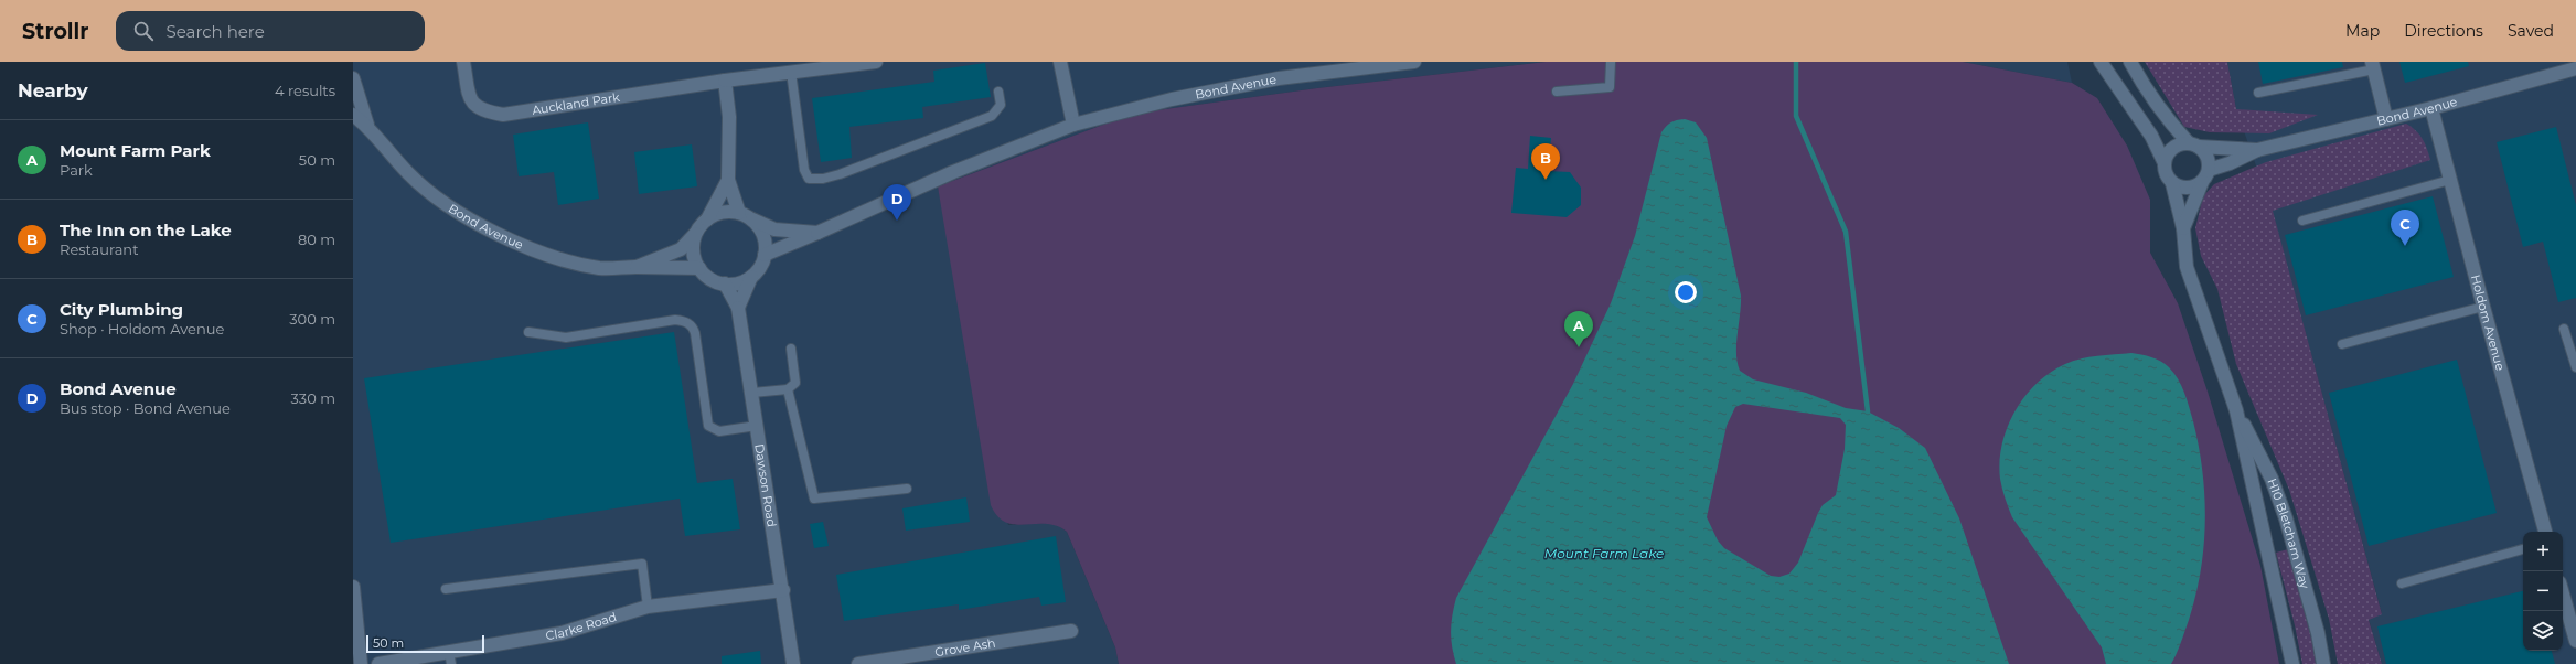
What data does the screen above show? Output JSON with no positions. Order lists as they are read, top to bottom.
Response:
{
  "streets": {
    "street": [
      "Bond Avenue",
      "Auckland Park",
      "Holdom Avenue",
      "Dawson Road",
      "H10 Bletcham Way",
      "Clarke Road",
      "Grove Ash"
    ]
  },
  "crossings": [
    ["Bond Avenue", "Holdom Avenue"],
    ["Bond Avenue", "Dawson Road"],
    ["Bond Avenue", "H10 Bletcham Way"],
    ["Dawson Road", "Clarke Road"]
  ],
  "water": ["Mount Farm Lake"],
  "scale_bar": "50 m",
  "page": {
    "header": "Strollr",
    "search": "Search here",
    "nav": ["Map", "Directions", "Saved"],
    "heading": ["Nearby", "4 results"],
    "list": [
      {
        "mark": "A",
        "name": "Mount Farm Park",
        "note": "Park",
        "value": "50 m"
      },
      {
        "mark": "B",
        "name": "The Inn on the Lake",
        "note": "Restaurant",
        "value": "80 m"
      },
      {
        "mark": "C",
        "name": "City Plumbing",
        "note": "Shop · Holdom Avenue",
        "value": "300 m"
      },
      {
        "mark": "D",
        "name": "Bond Avenue",
        "note": "Bus stop · Bond Avenue",
        "value": "330 m"
      }
    ],
    "pins": [
      "B",
      "D",
      "C",
      "A"
    ],
    "map_buttons": ["+", "−"],
    "scale": "50 m"
  }
}
